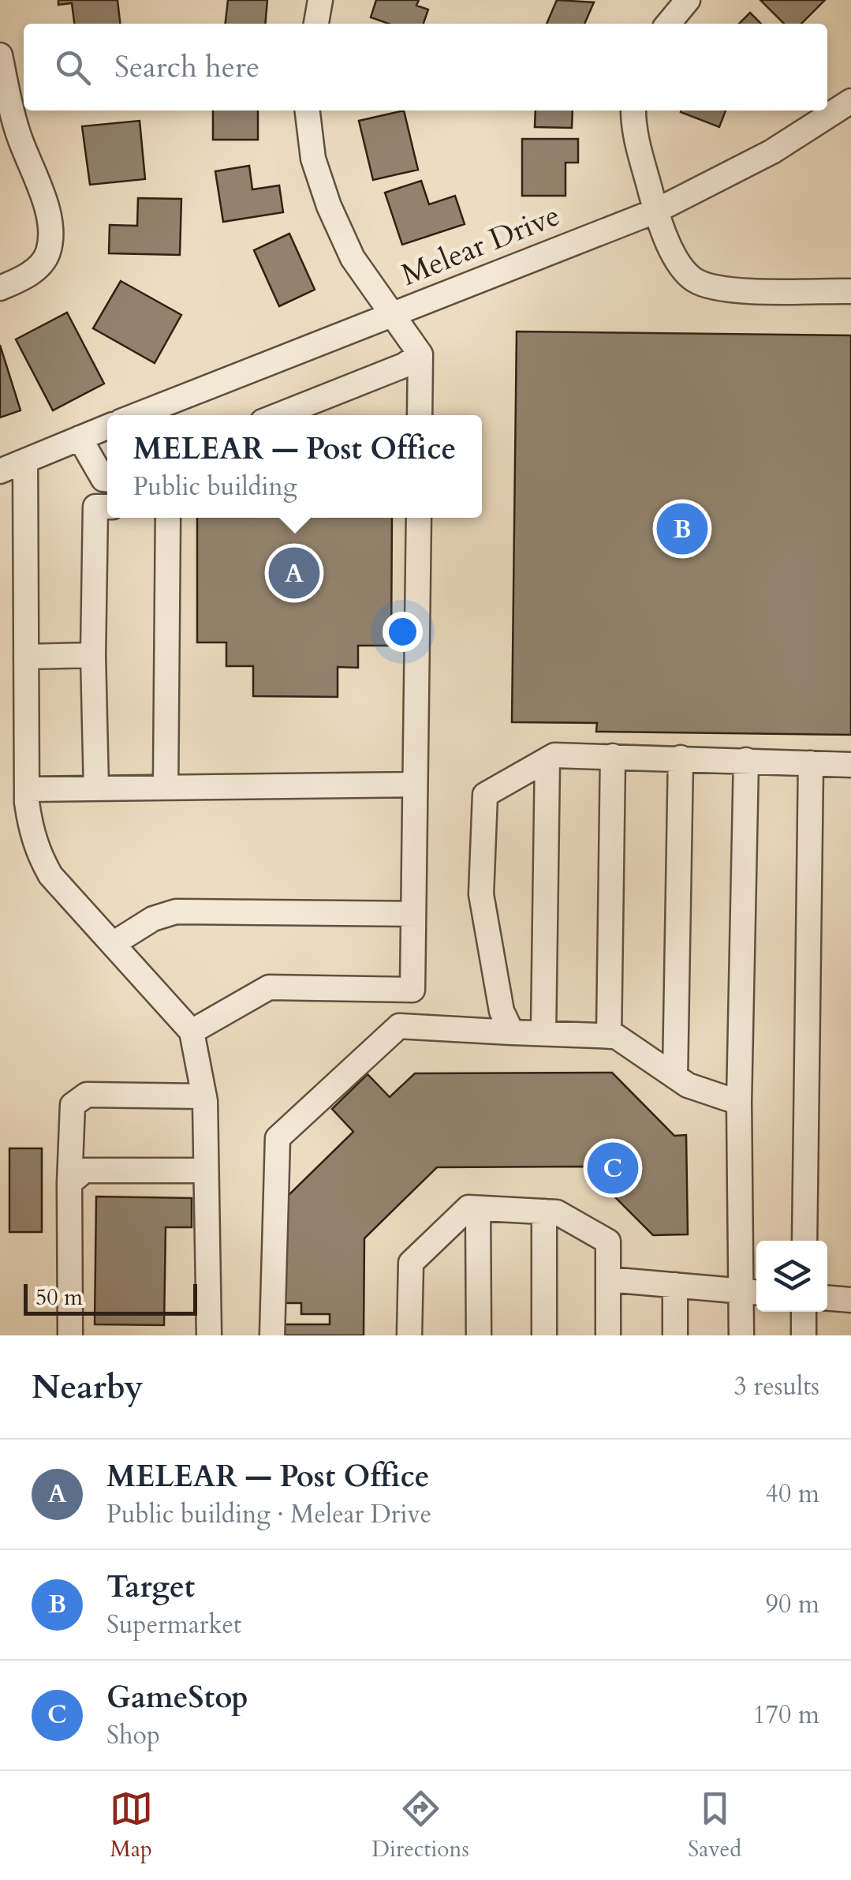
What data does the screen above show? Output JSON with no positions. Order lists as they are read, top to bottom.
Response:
{
  "streets": {
    "street": ["Melear Drive"]
  },
  "scale_bar": "50 m",
  "page": {
    "search": "Search here",
    "popup": ["MELEAR — Post Office", "Public building"],
    "pins": ["B", "A", "C"],
    "scale": "50 m",
    "heading": ["Nearby", "3 results"],
    "list": [
      {
        "mark": "A",
        "name": "MELEAR — Post Office",
        "note": "Public building · Melear Drive",
        "value": "40 m"
      },
      {
        "mark": "B",
        "name": "Target",
        "note": "Supermarket",
        "value": "90 m"
      },
      {
        "mark": "C",
        "name": "GameStop",
        "note": "Shop",
        "value": "170 m"
      }
    ],
    "nav": ["Map", "Directions", "Saved"]
  }
}
